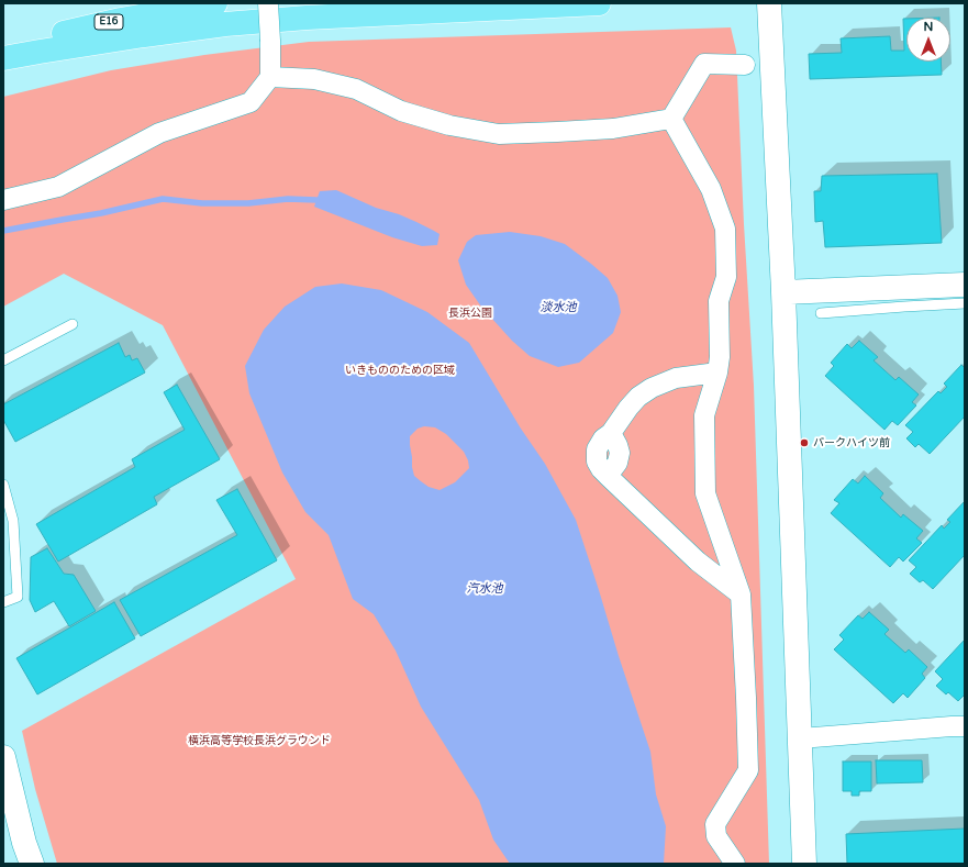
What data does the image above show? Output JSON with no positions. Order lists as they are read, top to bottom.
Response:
{
  "streets": {
    "highway": ["E16"]
  },
  "water": ["淡水池", "汽水池"],
  "parks": ["長浜公園", "いきもののための区域", "横浜高等学校長浜グラウンド"],
  "places": ["パークハイツ前"],
  "north": "top"
}
